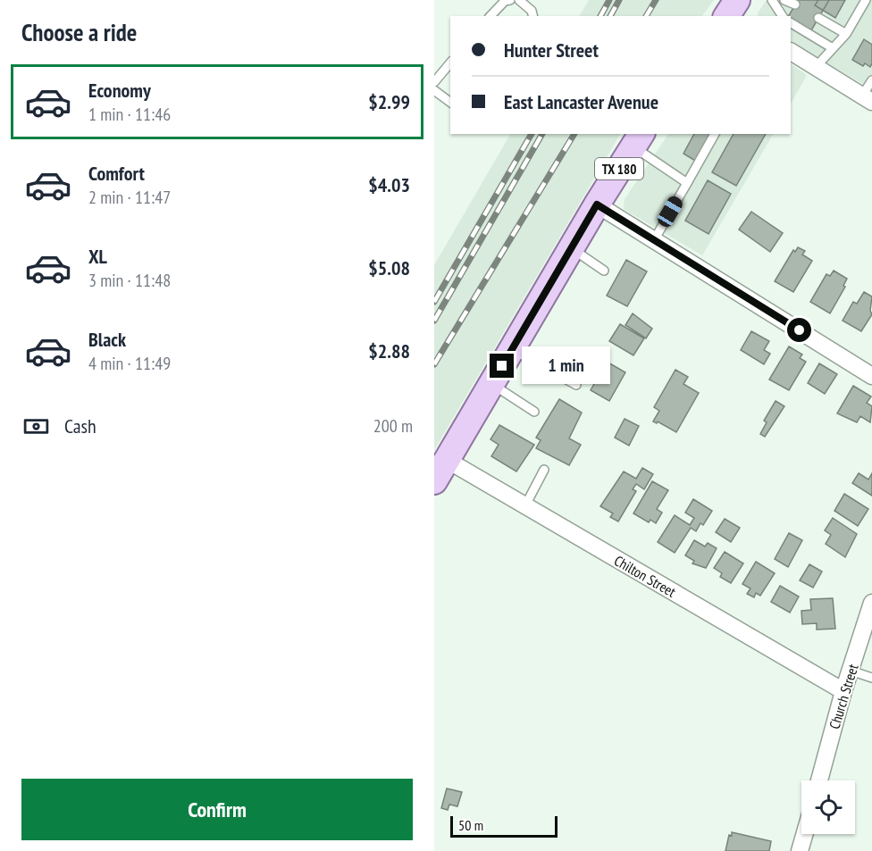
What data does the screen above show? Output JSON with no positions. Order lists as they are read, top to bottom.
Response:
{
  "streets": {
    "main road": ["TX 180"],
    "street": ["Chilton Street", "Church Street"]
  },
  "crossings": [
    ["TX 180", "Chilton Street"],
    ["Chilton Street", "Church Street"]
  ],
  "scale_bar": "50 m",
  "page": {
    "heading": "Choose a ride",
    "banner": ["Hunter Street", "East Lancaster Avenue"],
    "list": [
      {
        "name": "Economy",
        "note": "1 min · 11:46",
        "value": "$2.99"
      },
      {
        "name": "Comfort",
        "note": "2 min · 11:47",
        "value": "$4.03"
      },
      {
        "name": "XL",
        "note": "3 min · 11:48",
        "value": "$5.08"
      },
      {
        "name": "Black",
        "note": "4 min · 11:49",
        "value": "$2.88"
      }
    ],
    "bubble": "1 min",
    "pay": ["Cash", "200 m"],
    "buttons": "Confirm",
    "scale": "50 m"
  }
}
